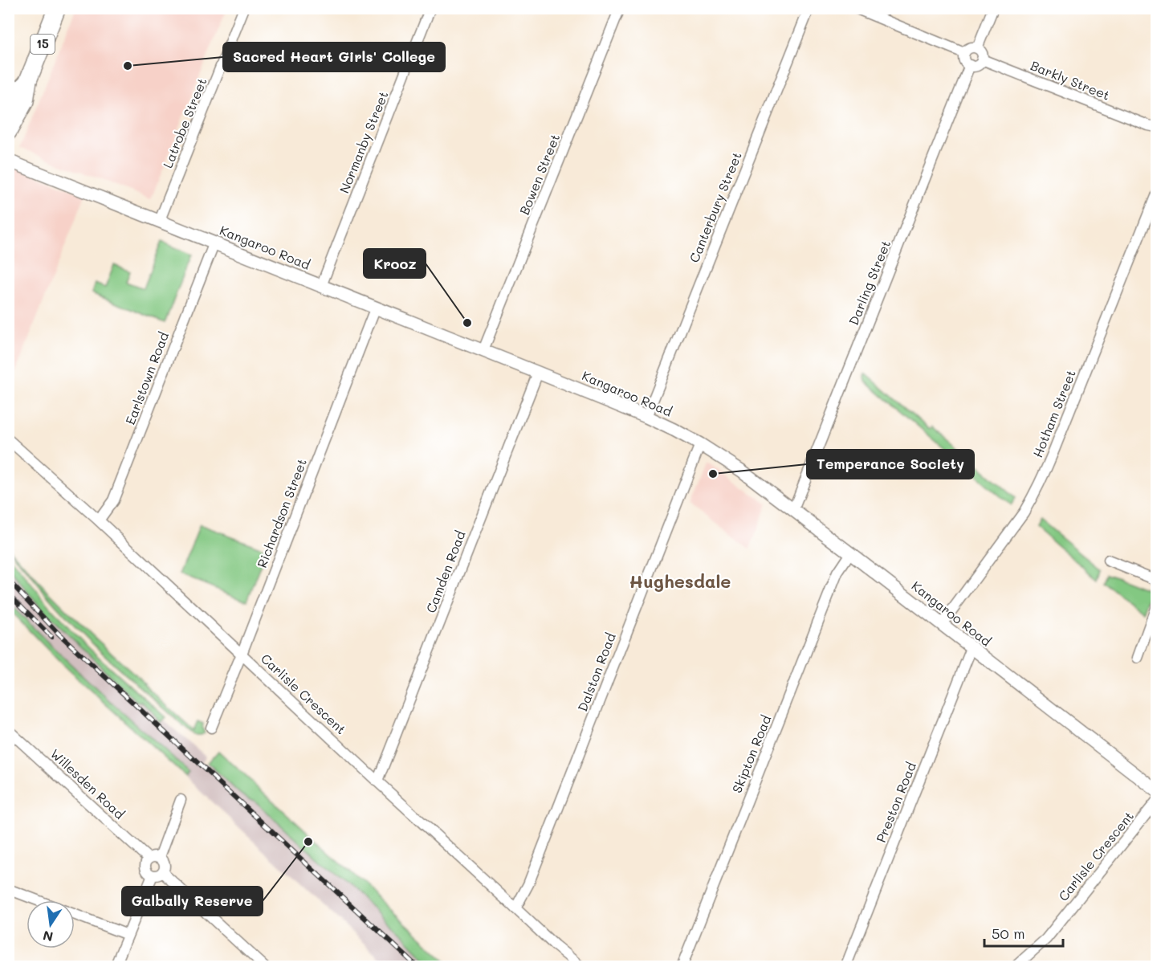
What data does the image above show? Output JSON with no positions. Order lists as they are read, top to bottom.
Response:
{
  "streets": {
    "highway": ["15"],
    "street": [
      "Barkly Street",
      "Latrobe Street",
      "Normanby Street",
      "Bowen Street",
      "Canterbury Street",
      "Kangaroo Road",
      "Darling Street",
      "Earlstown Road",
      "Hotham Street",
      "Richardson Street",
      "Camden Road",
      "Dalston Road",
      "Carlisle Crescent",
      "Skipton Road",
      "Willesden Road",
      "Preston Road"
    ]
  },
  "crossings": [
    ["Barkly Street", "Darling Street"],
    ["Latrobe Street", "Kangaroo Road"],
    ["Normanby Street", "Kangaroo Road"],
    ["Bowen Street", "Kangaroo Road"],
    ["Canterbury Street", "Kangaroo Road"],
    ["Kangaroo Road", "Darling Street"],
    ["Kangaroo Road", "Earlstown Road"],
    ["Kangaroo Road", "Hotham Street"],
    ["Kangaroo Road", "Richardson Street"],
    ["Kangaroo Road", "Camden Road"],
    ["Kangaroo Road", "Dalston Road"],
    ["Kangaroo Road", "Skipton Road"],
    ["Kangaroo Road", "Preston Road"],
    ["Earlstown Road", "Carlisle Crescent"],
    ["Richardson Street", "Carlisle Crescent"],
    ["Camden Road", "Carlisle Crescent"],
    ["Dalston Road", "Carlisle Crescent"]
  ],
  "districts": ["Hughesdale"],
  "places": [
    "Sacred Heart Girls' College",
    "Krooz",
    "Temperance Society",
    "Galbally Reserve"
  ],
  "scale_bar": "50 m",
  "north": "bottom"
}
